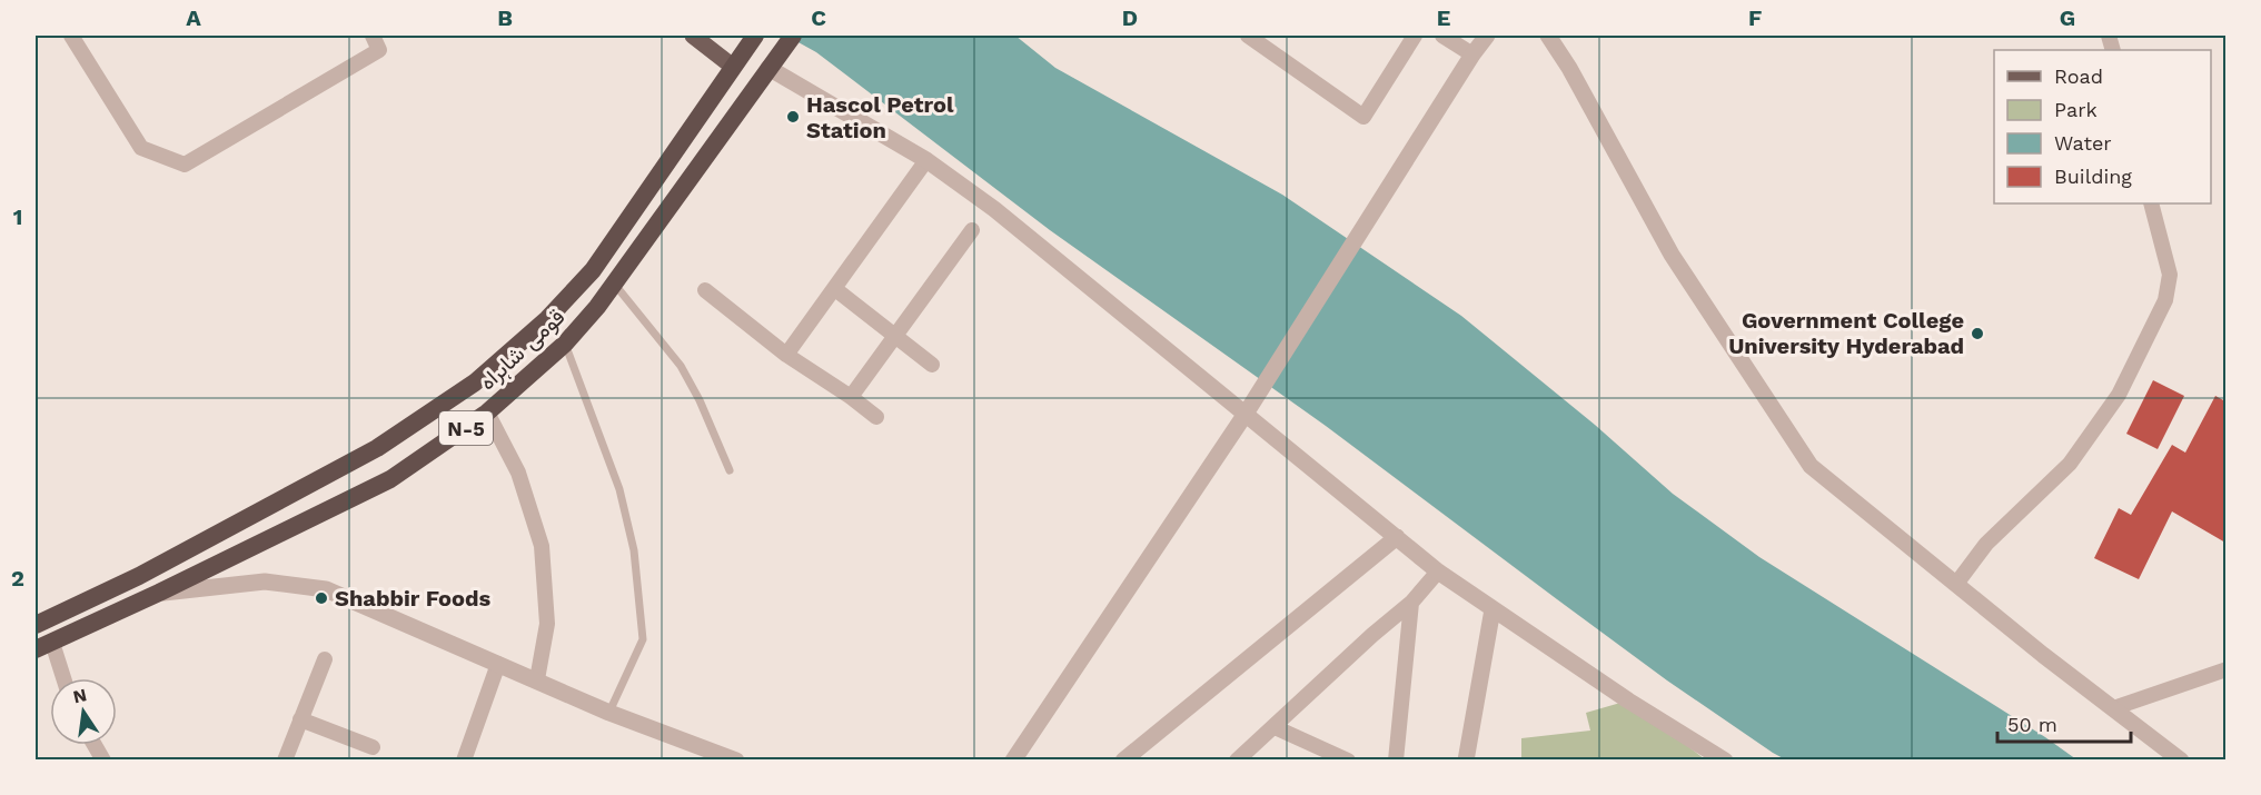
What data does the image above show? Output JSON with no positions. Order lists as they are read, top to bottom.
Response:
{
  "streets": {
    "highway": ["قومی شاہراہ", "N-5"]
  },
  "places": ["Hascol Petrol Station", "Government College University Hyderabad", "Shabbir Foods"],
  "legend": [
    "Road",
    "Park",
    "Water",
    "Building"
  ],
  "scale_bar": "50 m",
  "north": "top",
  "grid": {
    "columns": [
      "A",
      "B",
      "C",
      "D",
      "E",
      "F",
      "G"
    ],
    "rows": ["1", "2"]
  }
}
